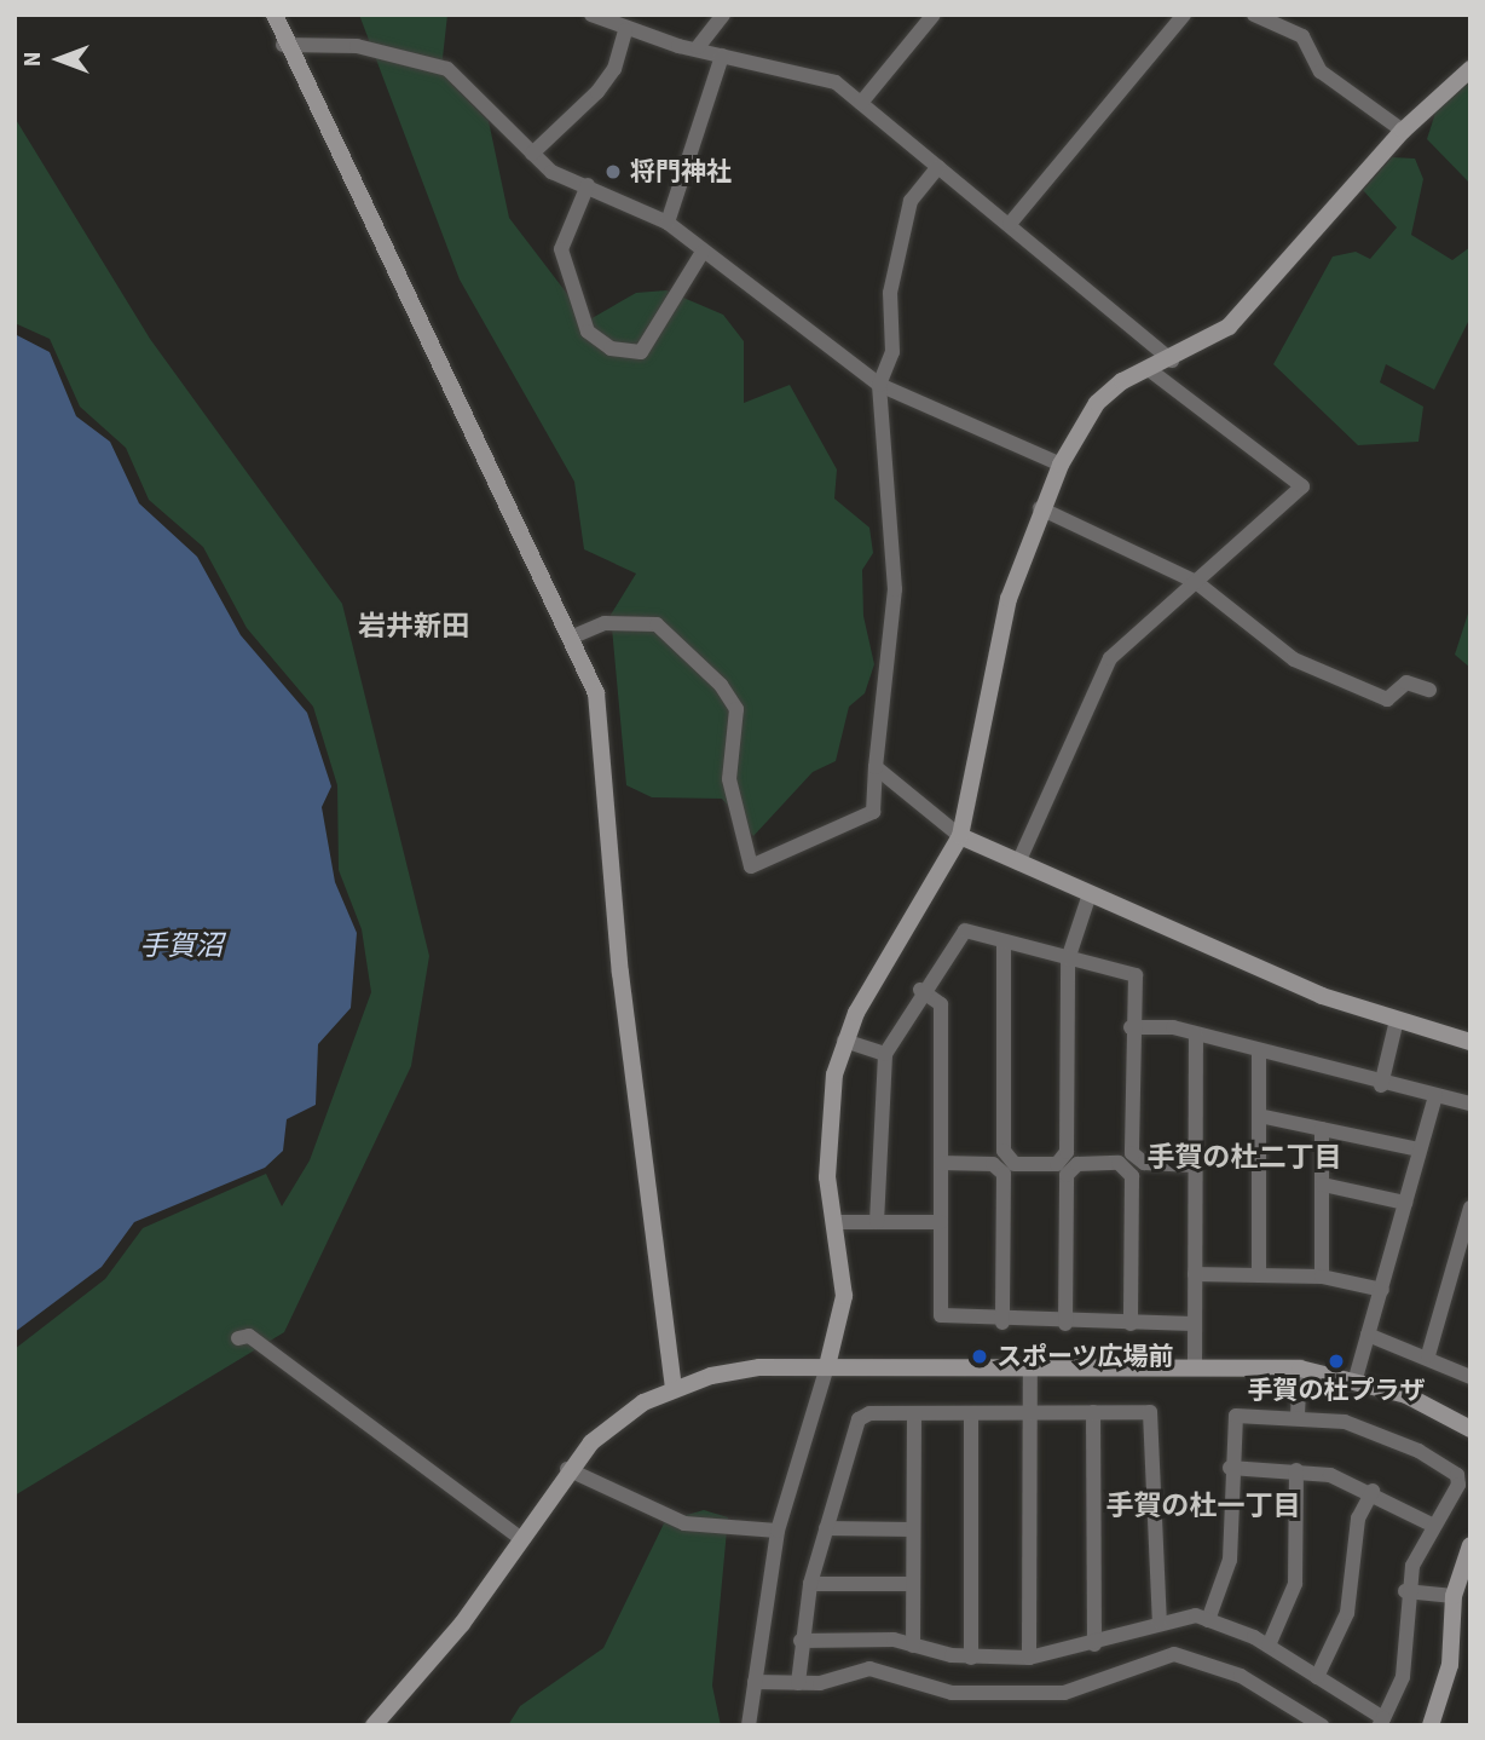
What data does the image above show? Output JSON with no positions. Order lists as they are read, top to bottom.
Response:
{
  "districts": ["岩井新田", "手賀の杜二丁目", "手賀の杜一丁目"],
  "water": ["手賀沼"],
  "places": ["将門神社", "スポーツ広場前", "手賀の杜プラザ"],
  "north": "left"
}
